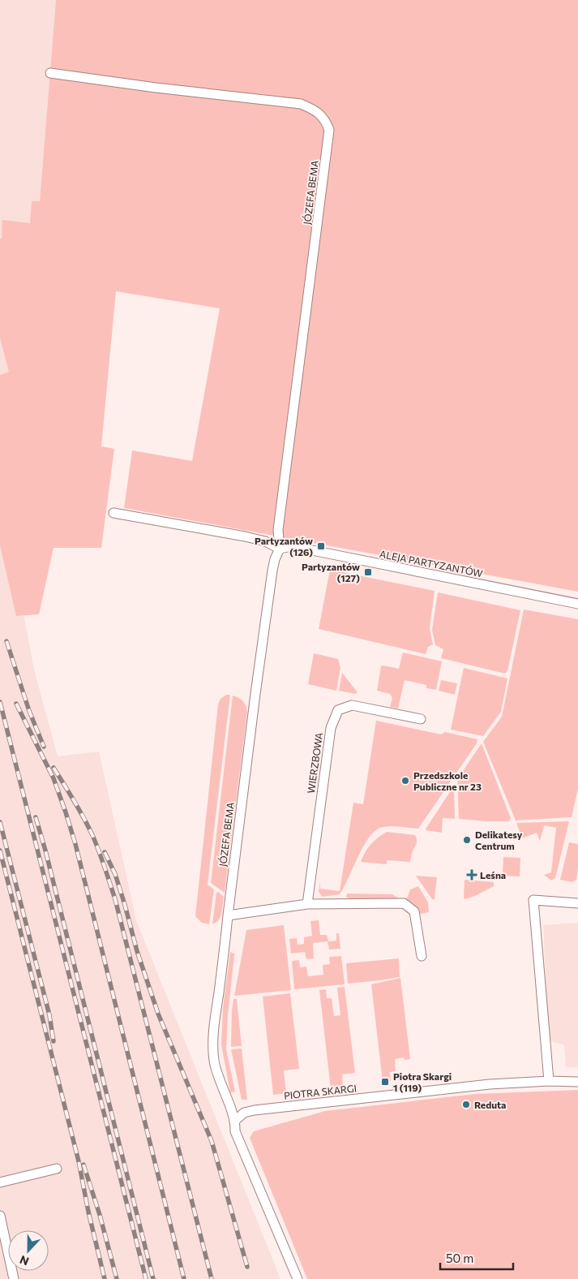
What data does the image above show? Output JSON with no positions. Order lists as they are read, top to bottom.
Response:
{
  "streets": {
    "street": [
      "JÓZEFA BEMA",
      "ALEJA PARTYZANTÓW",
      "WIERZBOWA",
      "PIOTRA SKARGI"
    ]
  },
  "crossings": [
    ["JÓZEFA BEMA", "ALEJA PARTYZANTÓW"],
    ["JÓZEFA BEMA", "PIOTRA SKARGI"]
  ],
  "places": {
    "transit": ["Partyzantów (126)", "Partyzantów (127)", "Piotra Skargi 1 (119)"],
    "other": ["Przedszkole Publiczne nr 23", "Delikatesy Centrum", "Reduta"],
    "health": ["Leśna"]
  },
  "scale_bar": "50 m",
  "north": "bottom"
}
